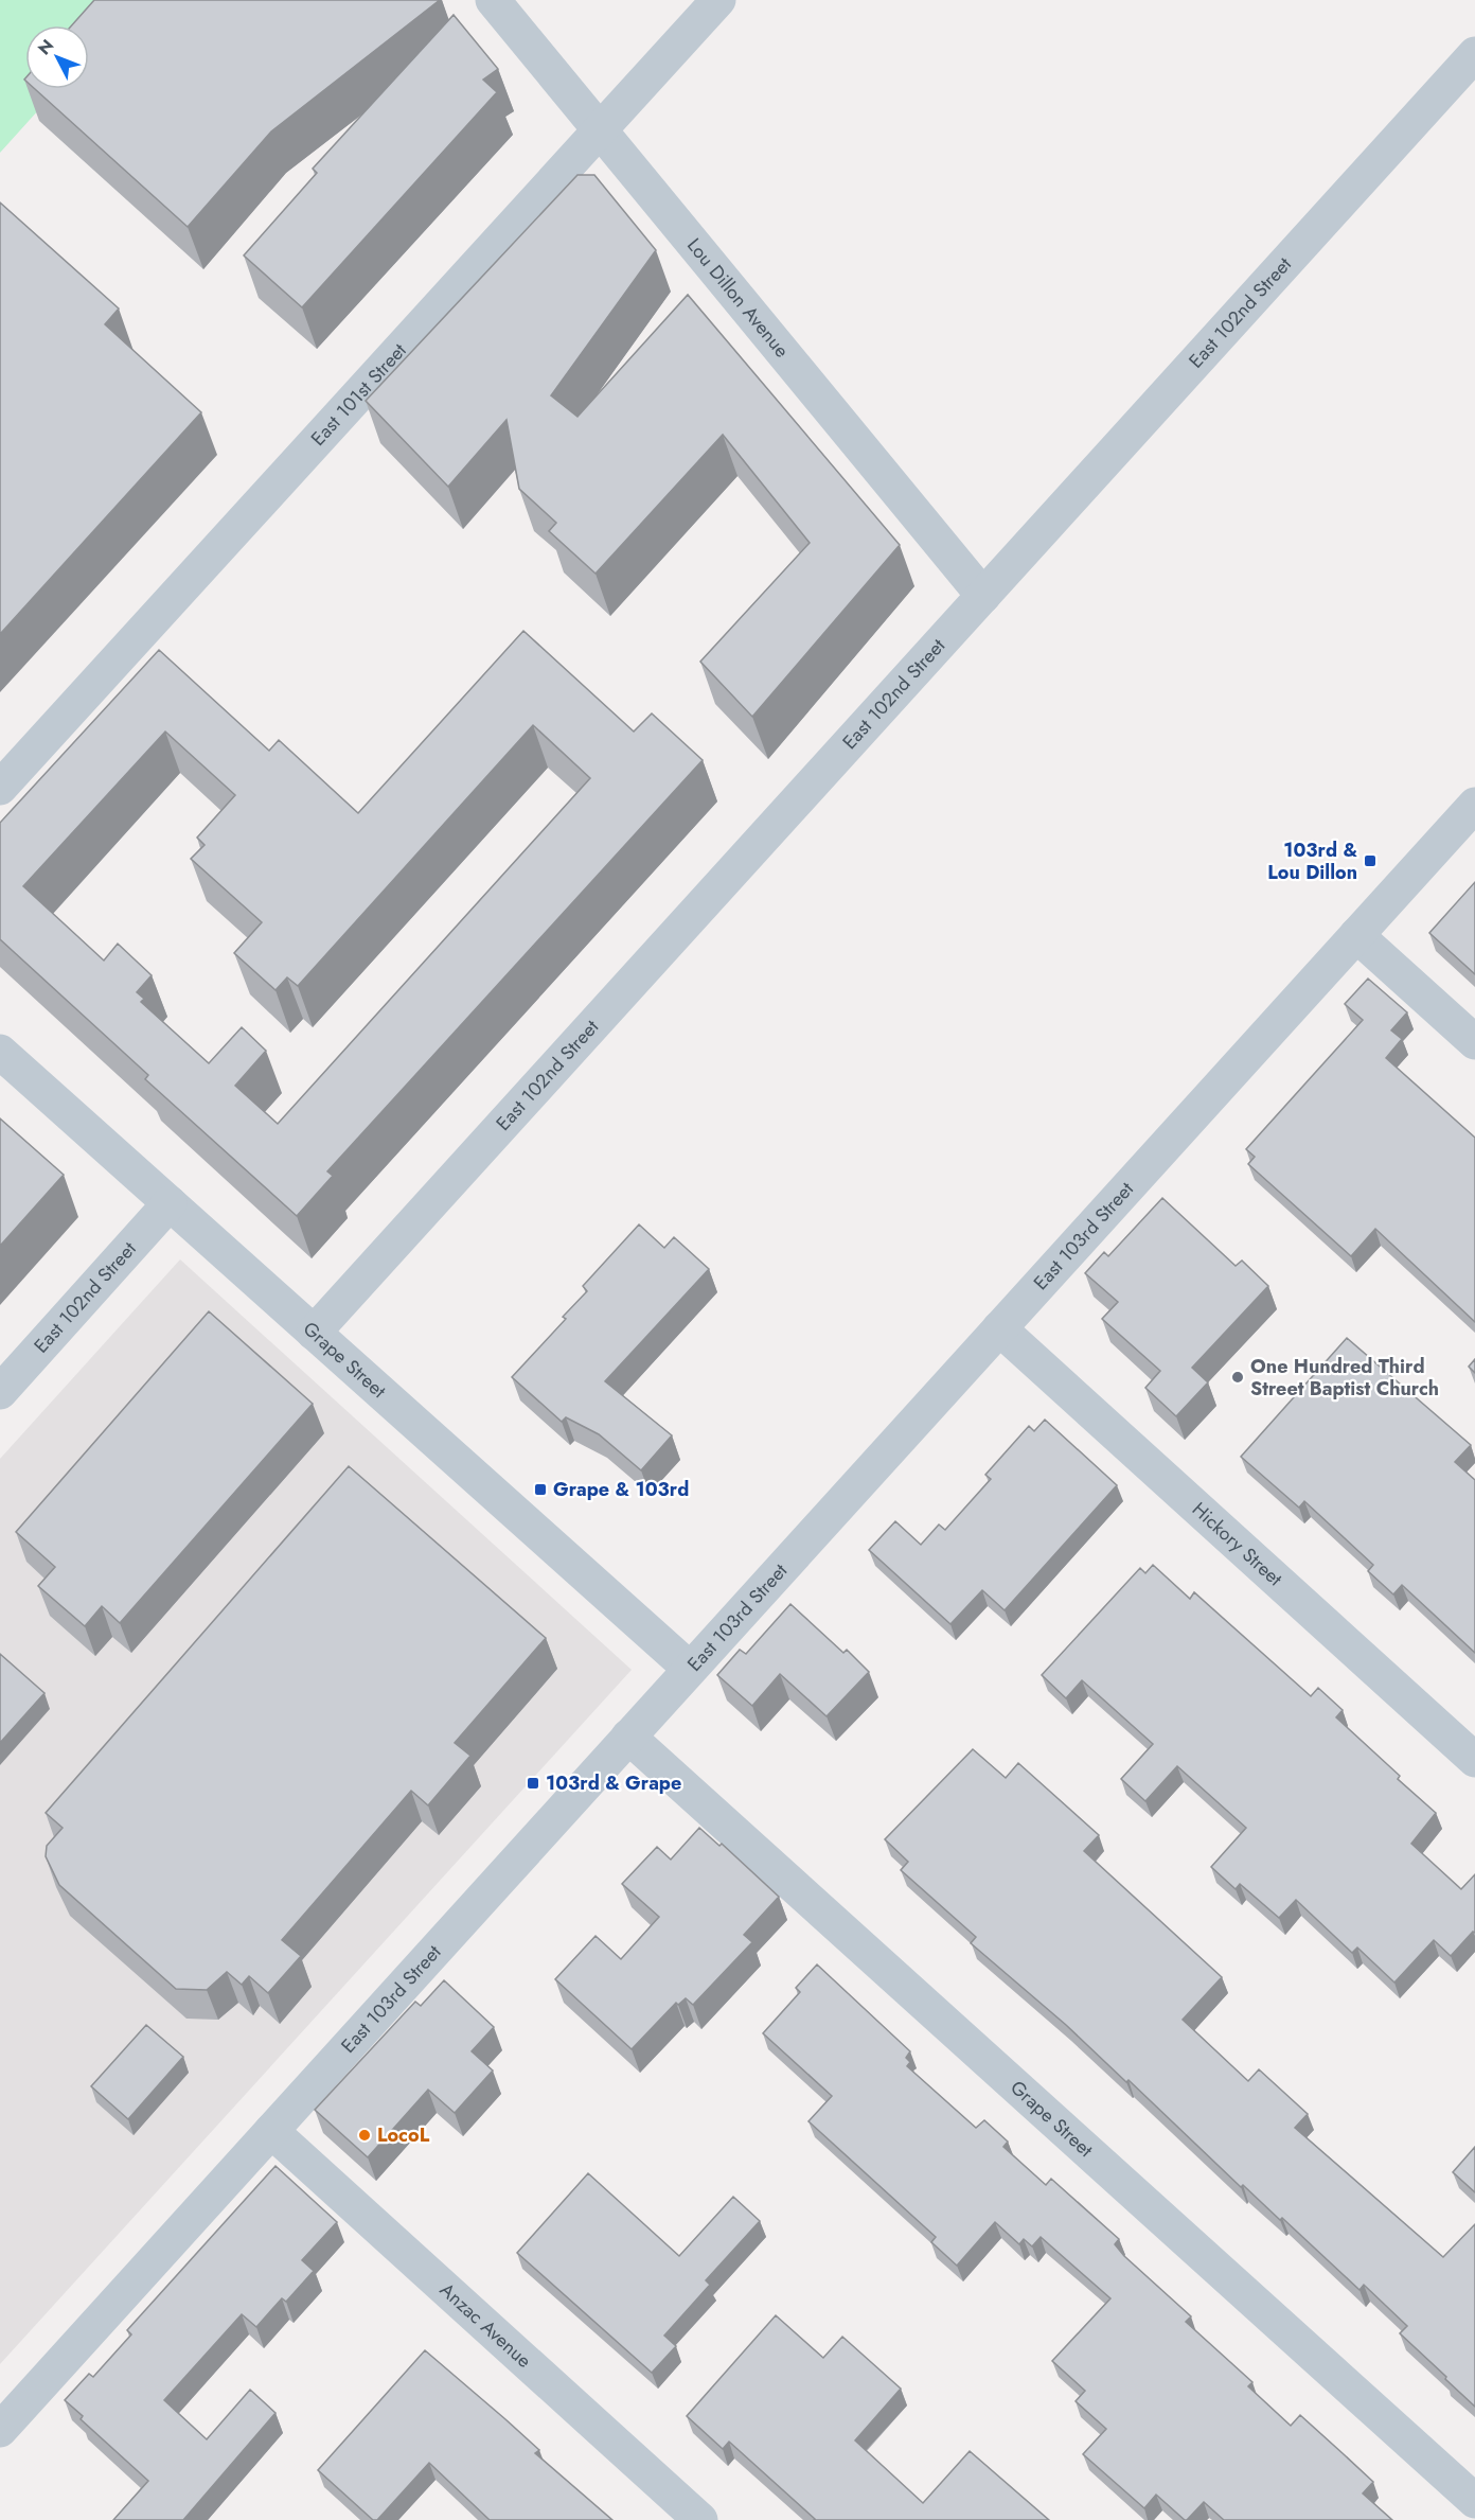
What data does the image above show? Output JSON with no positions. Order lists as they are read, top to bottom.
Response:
{
  "streets": {
    "street": [
      "Lou Dillon Avenue",
      "East 102nd Street",
      "East 101st Street",
      "East 103rd Street",
      "Grape Street",
      "Hickory Street",
      "Anzac Avenue"
    ]
  },
  "crossings": [
    ["Lou Dillon Avenue", "East 102nd Street"],
    ["Lou Dillon Avenue", "East 101st Street"],
    ["East 102nd Street", "Grape Street"],
    ["East 103rd Street", "Grape Street"],
    ["East 103rd Street", "Hickory Street"],
    ["East 103rd Street", "Anzac Avenue"]
  ],
  "places": {
    "transit": ["103rd & Lou Dillon", "Grape & 103rd", "103rd & Grape"],
    "other": ["One Hundred Third Street Baptist Church", "LocoL"]
  },
  "north": "top left"
}
